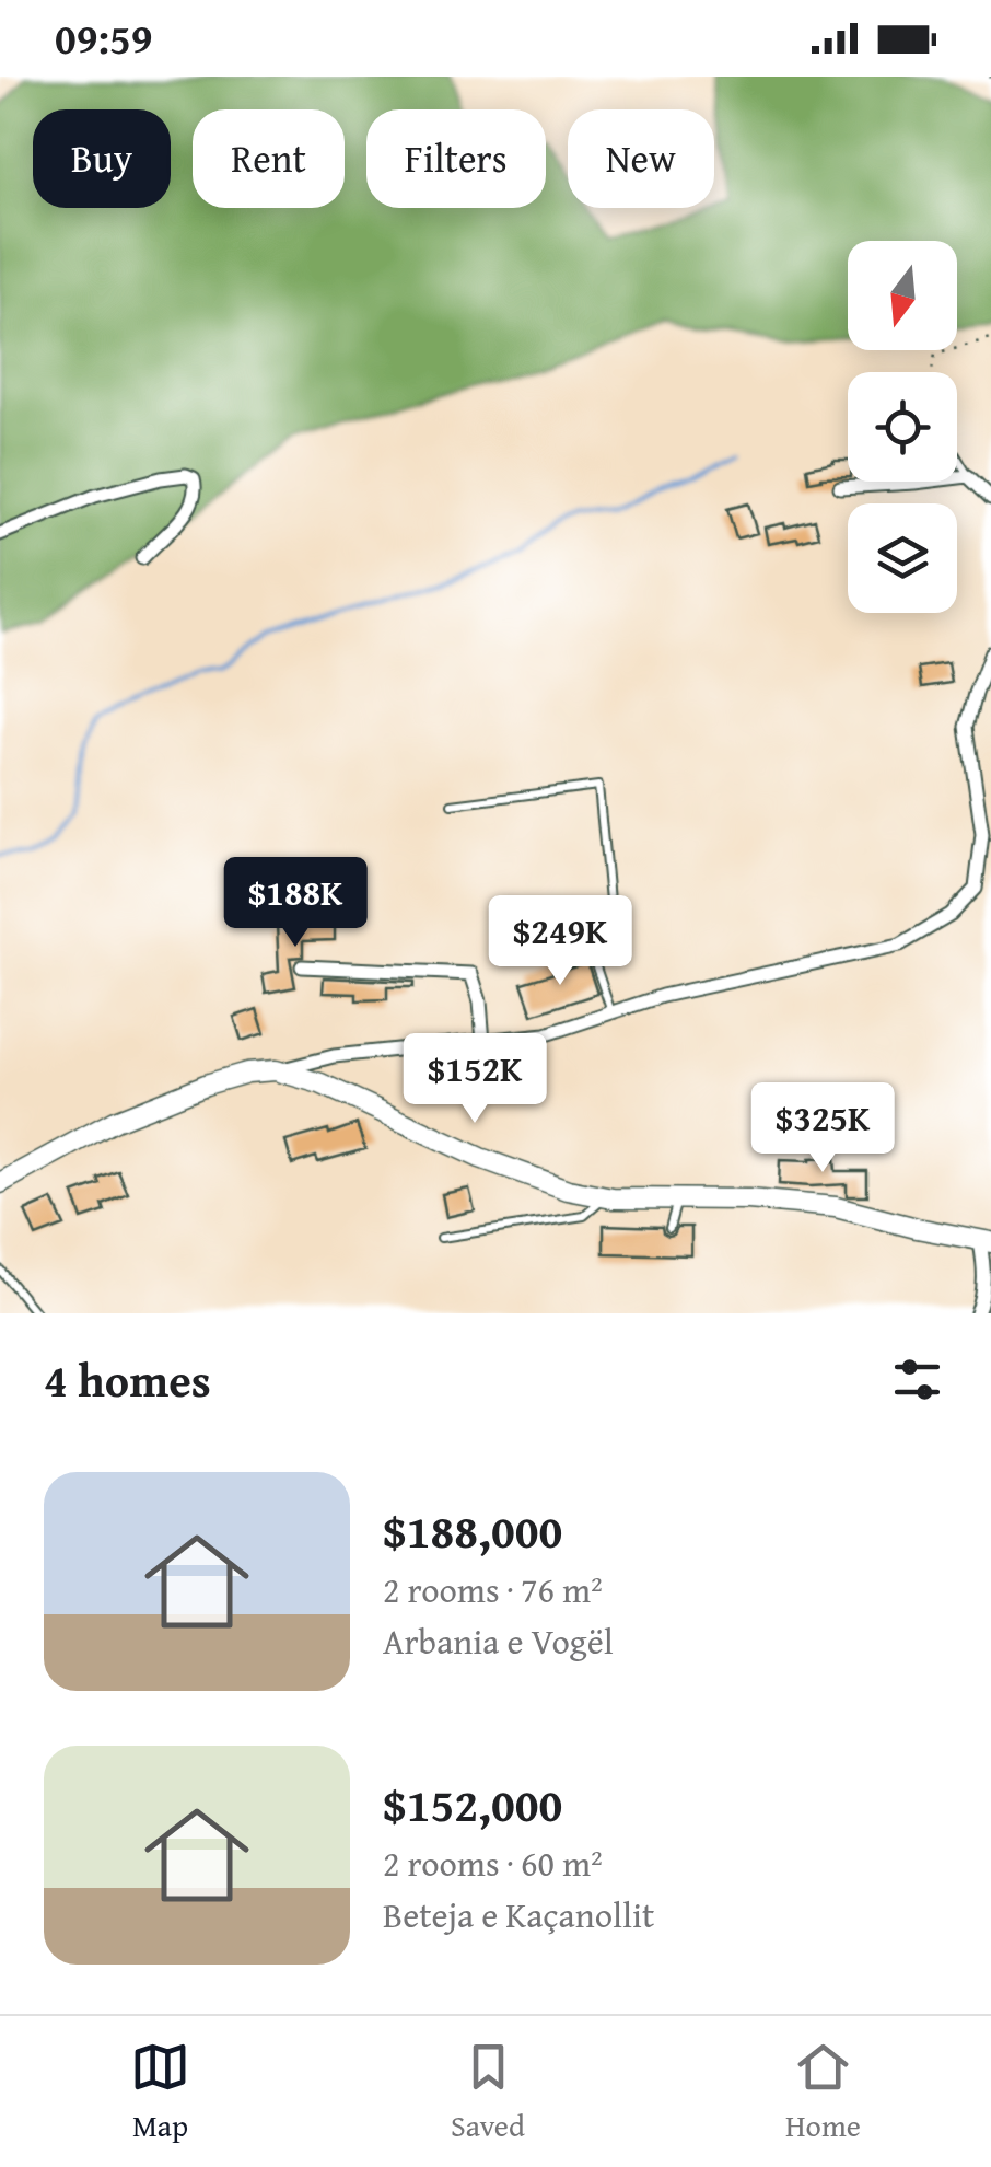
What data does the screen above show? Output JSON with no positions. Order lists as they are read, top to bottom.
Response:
{
  "north": "bottom",
  "page": {
    "status": "09:59",
    "chip": [
      "Buy",
      "Rent",
      "Filters",
      "New"
    ],
    "price": [
      "$188K",
      "$249K",
      "$152K",
      "$325K"
    ],
    "heading": "4 homes",
    "list": [
      {
        "name": "$188,000",
        "note": "2 rooms · 76 m² · Arbania e Vogël"
      },
      {
        "name": "$152,000",
        "note": "2 rooms · 60 m² · Beteja e Kaçanollit"
      }
    ],
    "tabs": ["Map", "Saved", "Home"]
  }
}
